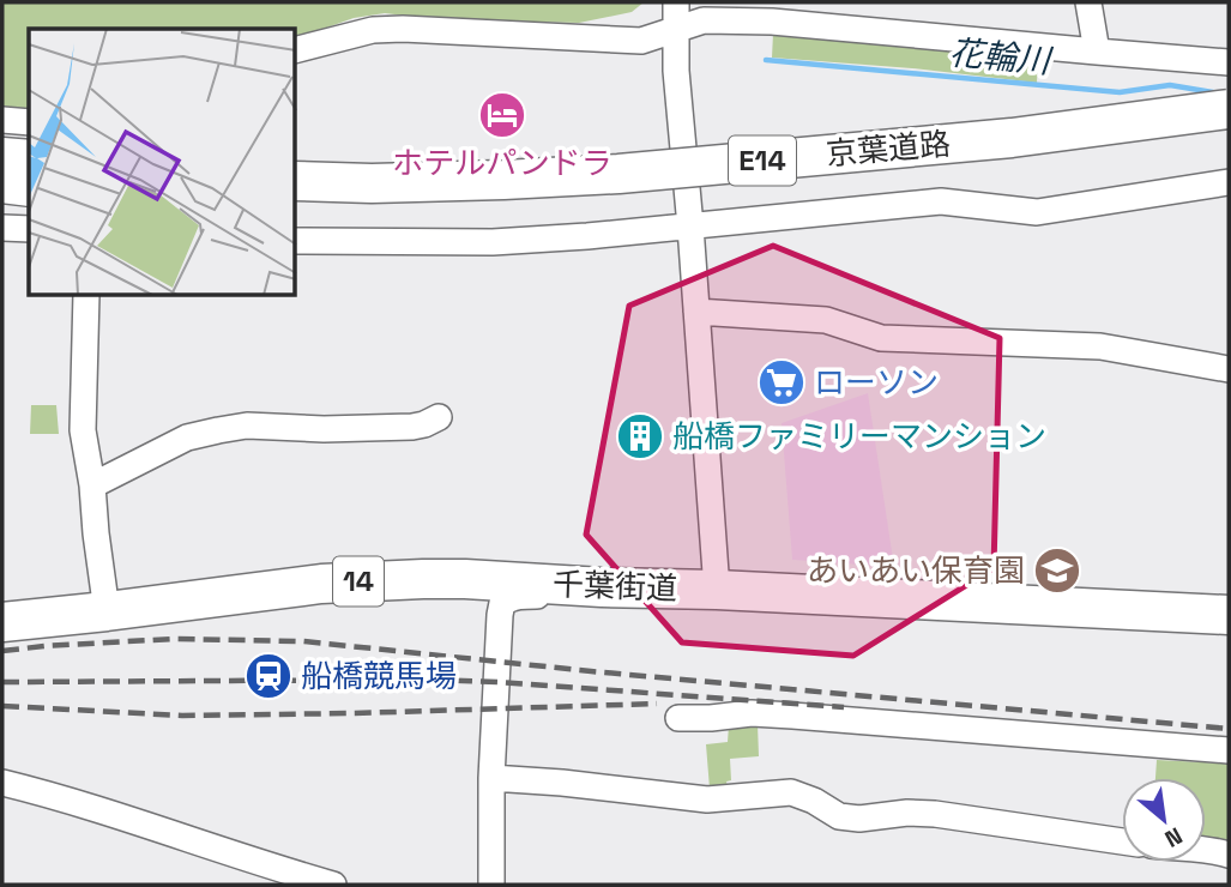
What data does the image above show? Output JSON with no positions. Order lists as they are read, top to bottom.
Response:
{
  "streets": {
    "highway": [
      "京葉道路",
      "E14",
      "14",
      "千葉街道"
    ]
  },
  "water": ["花輪川"],
  "places": {
    "hotel": ["ホテルパンドラ"],
    "supermarket": ["ローソン"],
    "building": ["船橋ファミリーマンション"],
    "school or university": ["あいあい保育園"],
    "station": ["船橋競馬場"]
  },
  "north": "bottom right"
}
